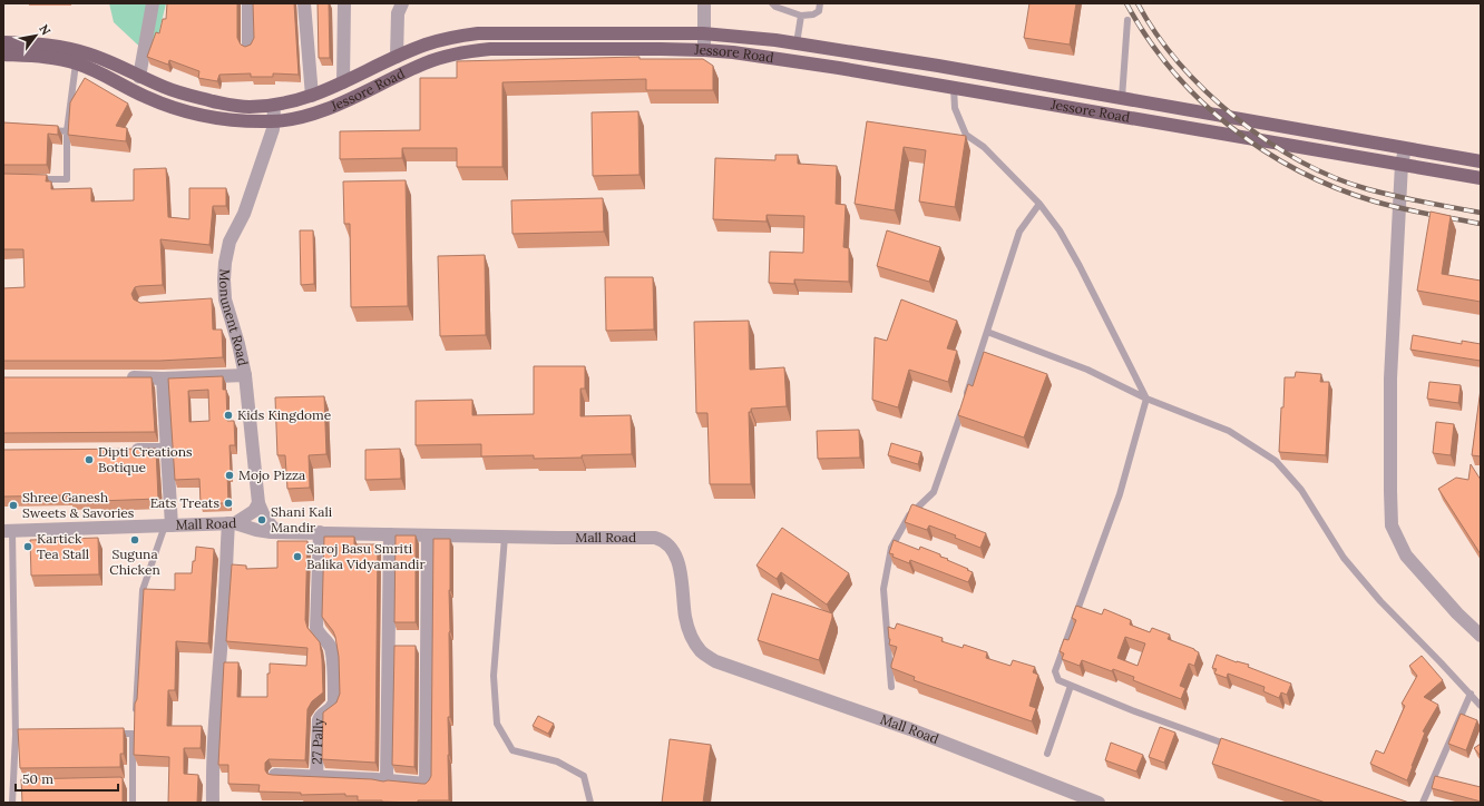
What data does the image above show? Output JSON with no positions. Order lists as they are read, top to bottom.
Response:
{
  "streets": {
    "main road": ["Jessore Road"],
    "street": ["Monunent Road", "Mall Road", "27 Pally"]
  },
  "crossings": [
    ["Jessore Road", "Monunent Road"],
    ["Monunent Road", "Mall Road"],
    ["Mall Road", "27 Pally"]
  ],
  "places": [
    "Kids Kingdome",
    "Dipti Creations Botique",
    "Mojo Pizza",
    "Eats Treats",
    "Shree Ganesh Sweets & Savories",
    "Shani Kali Mandir",
    "Suguna Chicken",
    "Kartick Tea Stall",
    "Saroj Basu Smriti Balika Vidyamandir"
  ],
  "scale_bar": "50 m",
  "north": "top right"
}
